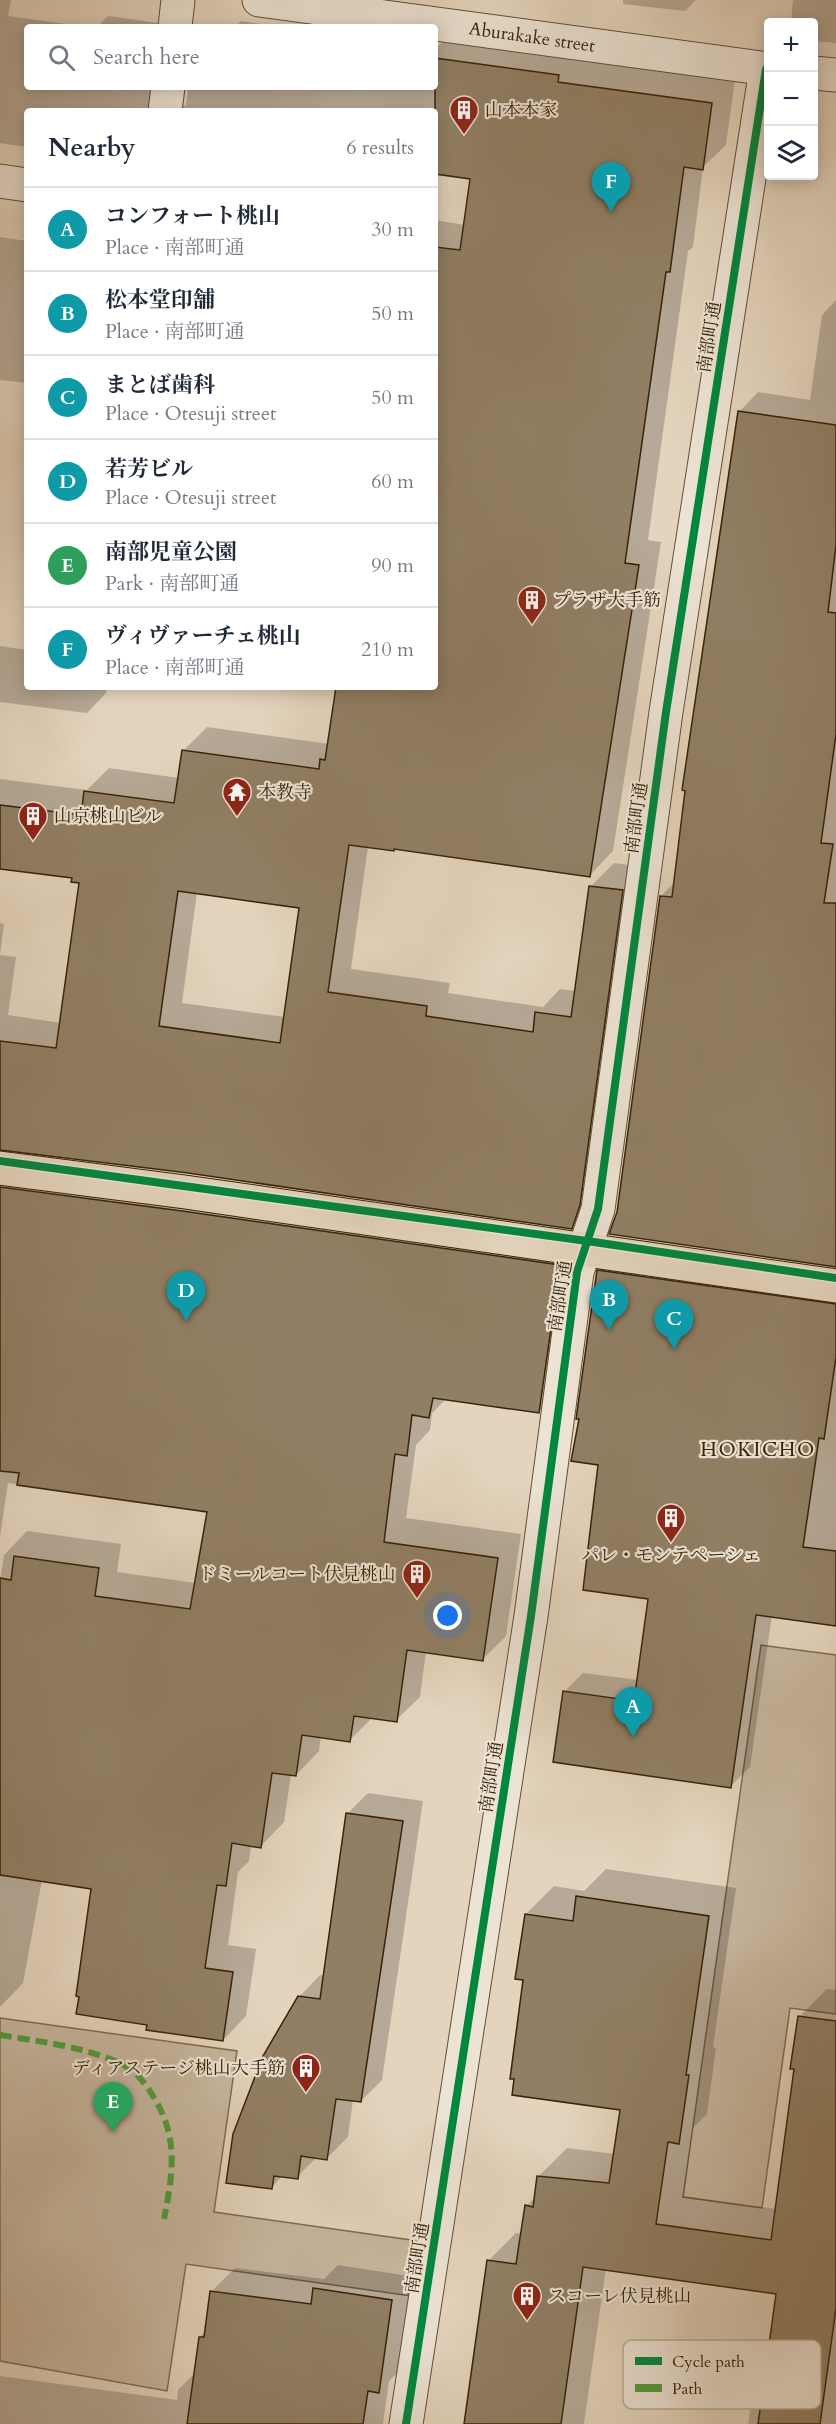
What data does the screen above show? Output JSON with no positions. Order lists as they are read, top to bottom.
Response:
{
  "streets": {
    "street": ["Aburakake street", "南部町通"]
  },
  "districts": ["HOKICHO"],
  "places": {
    "building": [
      "山本本家",
      "プラザ大手筋",
      "山京桃山ビル",
      "パレ・モンテペーシェ",
      "ドミールコート伏見桃山",
      "ディアステージ桃山大手筋",
      "スコーレ伏見桃山"
    ],
    "temple": ["本教寺"]
  },
  "legend": ["Cycle path", "Path"],
  "page": {
    "map_buttons": ["+", "−"],
    "search": "Search here",
    "heading": ["Nearby", "6 results"],
    "pins": [
      "F",
      "D",
      "B",
      "C",
      "A",
      "E"
    ],
    "list": [
      {
        "mark": "A",
        "name": "コンフォート桃山",
        "note": "Place · 南部町通",
        "value": "30 m"
      },
      {
        "mark": "B",
        "name": "松本堂印舗",
        "note": "Place · 南部町通",
        "value": "50 m"
      },
      {
        "mark": "C",
        "name": "まとば歯科",
        "note": "Place · Otesuji street",
        "value": "50 m"
      },
      {
        "mark": "D",
        "name": "若芳ビル",
        "note": "Place · Otesuji street",
        "value": "60 m"
      },
      {
        "mark": "E",
        "name": "南部児童公園",
        "note": "Park · 南部町通",
        "value": "90 m"
      },
      {
        "mark": "F",
        "name": "ヴィヴァーチェ桃山",
        "note": "Place · 南部町通",
        "value": "210 m"
      }
    ]
  }
}
